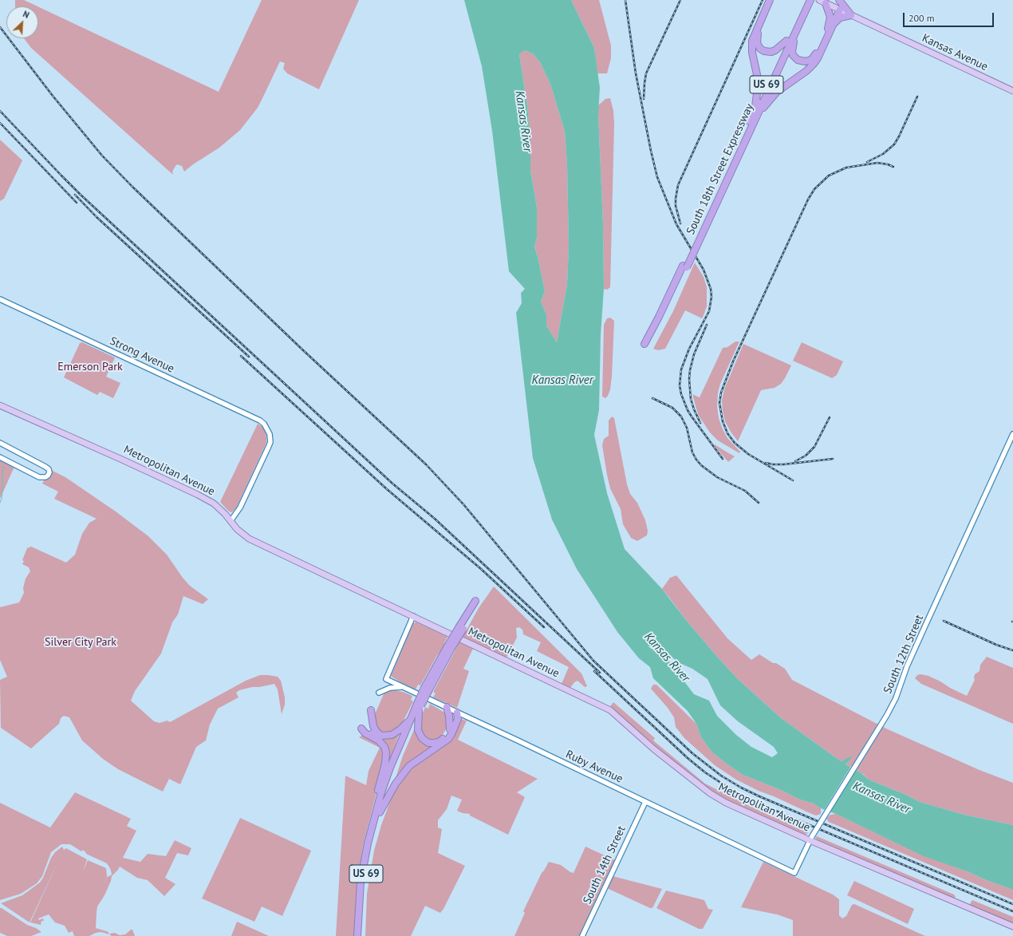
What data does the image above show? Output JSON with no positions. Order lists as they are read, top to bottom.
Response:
{
  "streets": {
    "highway": ["US 69", "South 18th Street Expressway"],
    "main road": ["Kansas Avenue", "Metropolitan Avenue"],
    "street": [
      "Strong Avenue",
      "South 12th Street",
      "Ruby Avenue",
      "South 14th Street"
    ]
  },
  "crossings": [
    ["Strong Avenue", "Metropolitan Avenue"],
    ["Metropolitan Avenue", "South 12th Street"],
    ["Metropolitan Avenue", "Ruby Avenue"],
    ["South 12th Street", "Ruby Avenue"],
    ["Ruby Avenue", "South 14th Street"]
  ],
  "water": ["Kansas River"],
  "parks": ["Emerson Park", "Silver City Park"],
  "scale_bar": "200 m",
  "north": "top right"
}
